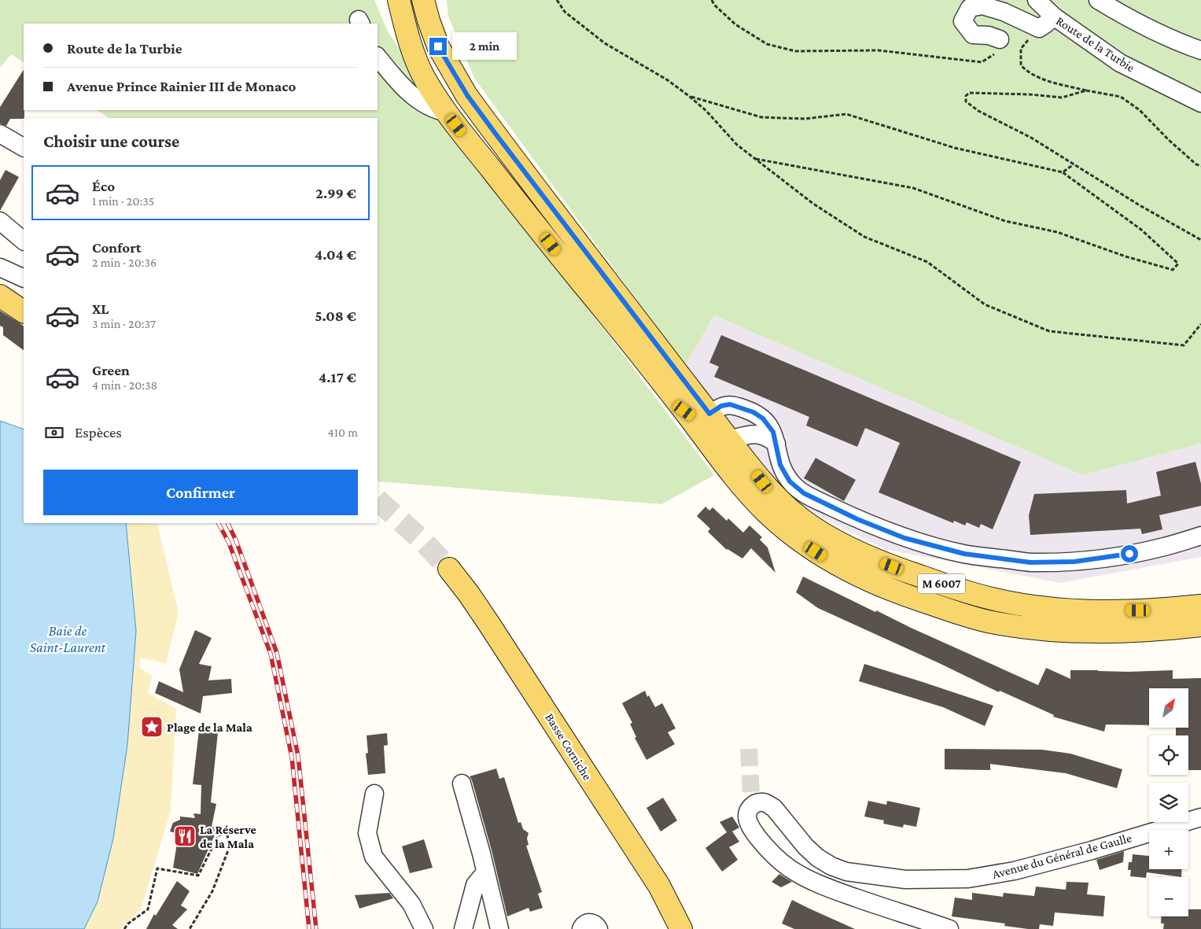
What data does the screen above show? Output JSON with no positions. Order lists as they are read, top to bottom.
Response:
{
  "streets": {
    "main road": ["M 6007", "Basse Corniche"],
    "street": ["Route de la Turbie", "Avenue du Général de Gaulle"]
  },
  "water": ["Baie de Saint-Laurent"],
  "places": {
    "place": ["Plage de la Mala"],
    "restaurant": ["La Réserve de la Mala"]
  },
  "north": "top right",
  "page": {
    "banner": ["Route de la Turbie", "Avenue Prince Rainier III de Monaco"],
    "bubble": "2 min",
    "heading": "Choisir une course",
    "list": [
      {
        "name": "Éco",
        "note": "1 min · 20:35",
        "value": "2.99 €"
      },
      {
        "name": "Confort",
        "note": "2 min · 20:36",
        "value": "4.04 €"
      },
      {
        "name": "XL",
        "note": "3 min · 20:37",
        "value": "5.08 €"
      },
      {
        "name": "Green",
        "note": "4 min · 20:38",
        "value": "4.17 €"
      }
    ],
    "pay": ["Espèces", "410 m"],
    "buttons": "Confirmer",
    "map_buttons": ["+", "−"]
  }
}
